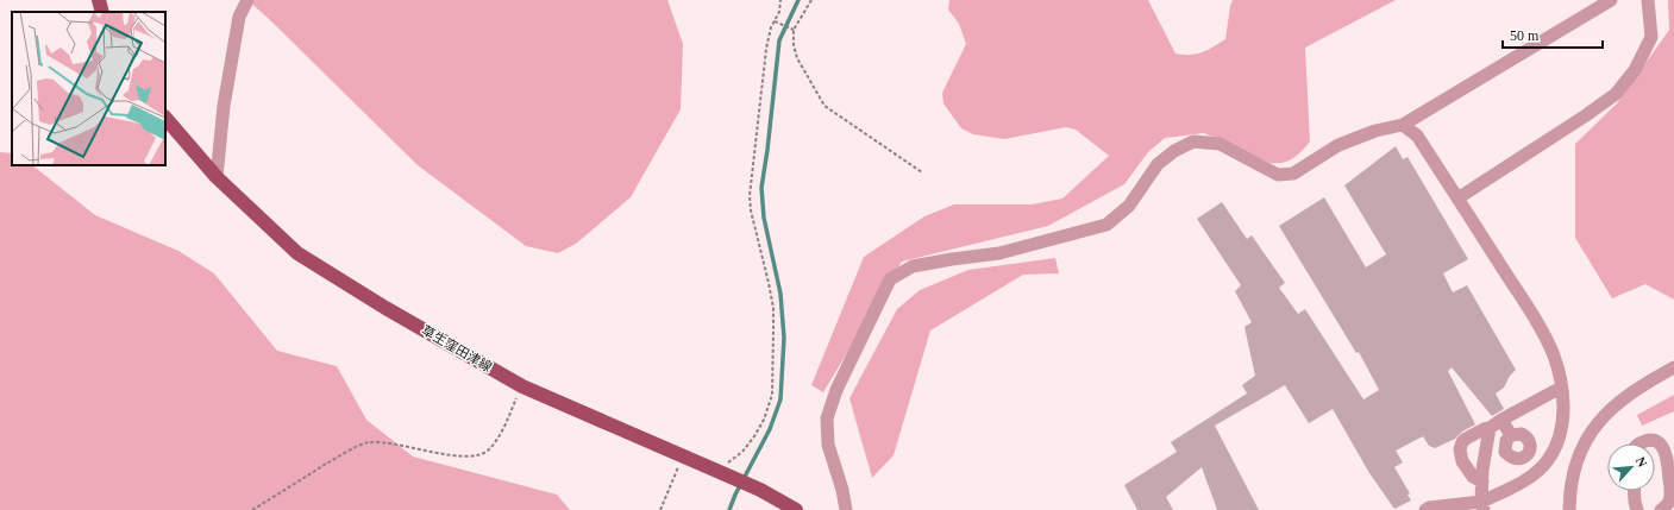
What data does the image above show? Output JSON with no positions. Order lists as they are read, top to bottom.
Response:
{
  "streets": {
    "main road": ["草生窪田津線"]
  },
  "scale_bar": "50 m",
  "north": "top right"
}
